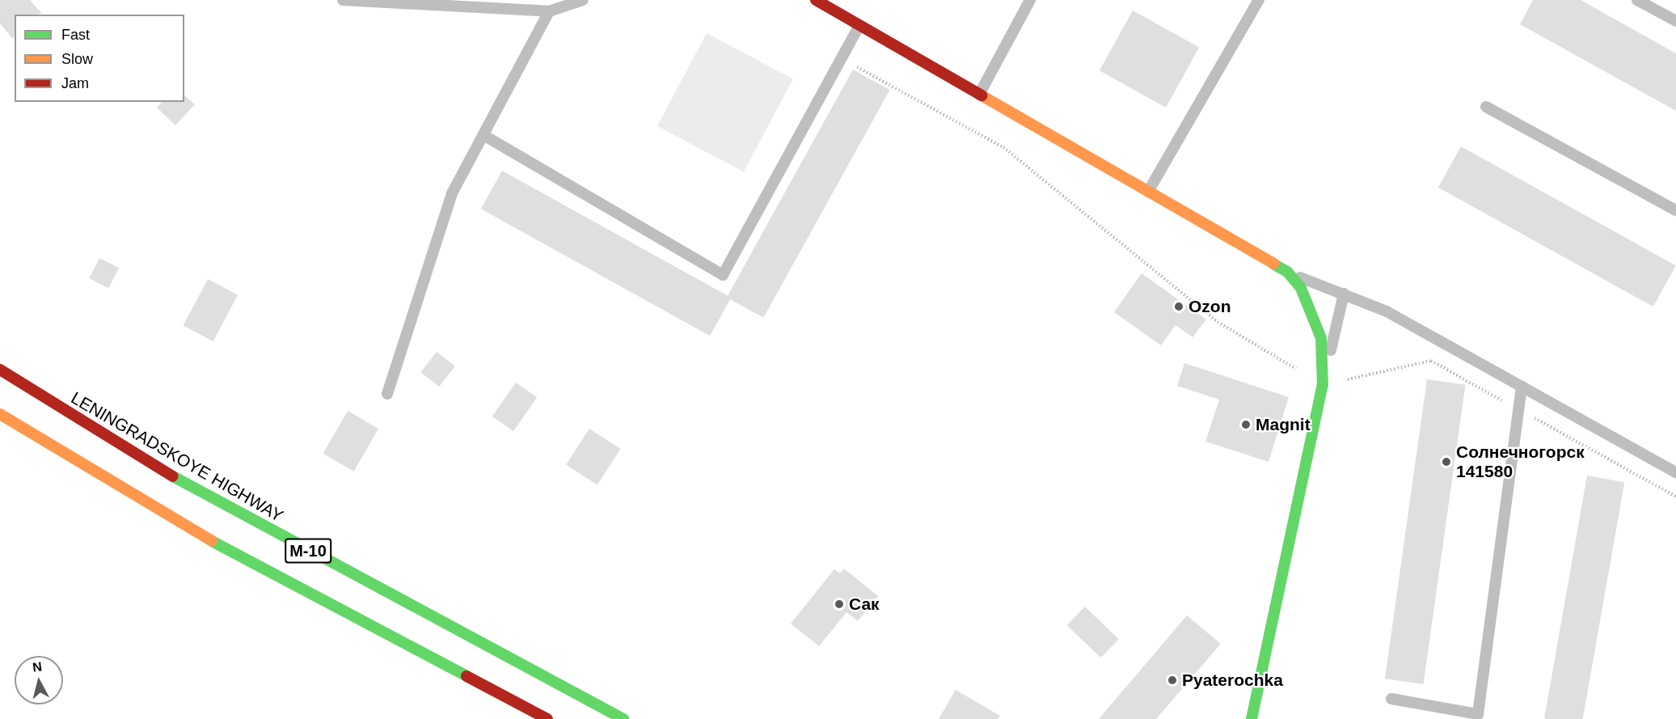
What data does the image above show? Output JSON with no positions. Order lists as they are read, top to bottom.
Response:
{
  "streets": {
    "main road": ["LENINGRADSKOYE HIGHWAY", "М-10"]
  },
  "places": [
    "Ozon",
    "Magnit",
    "Солнечногорск 141580",
    "Сак",
    "Pyaterochka"
  ],
  "legend": ["Fast", "Slow", "Jam"],
  "north": "top"
}
